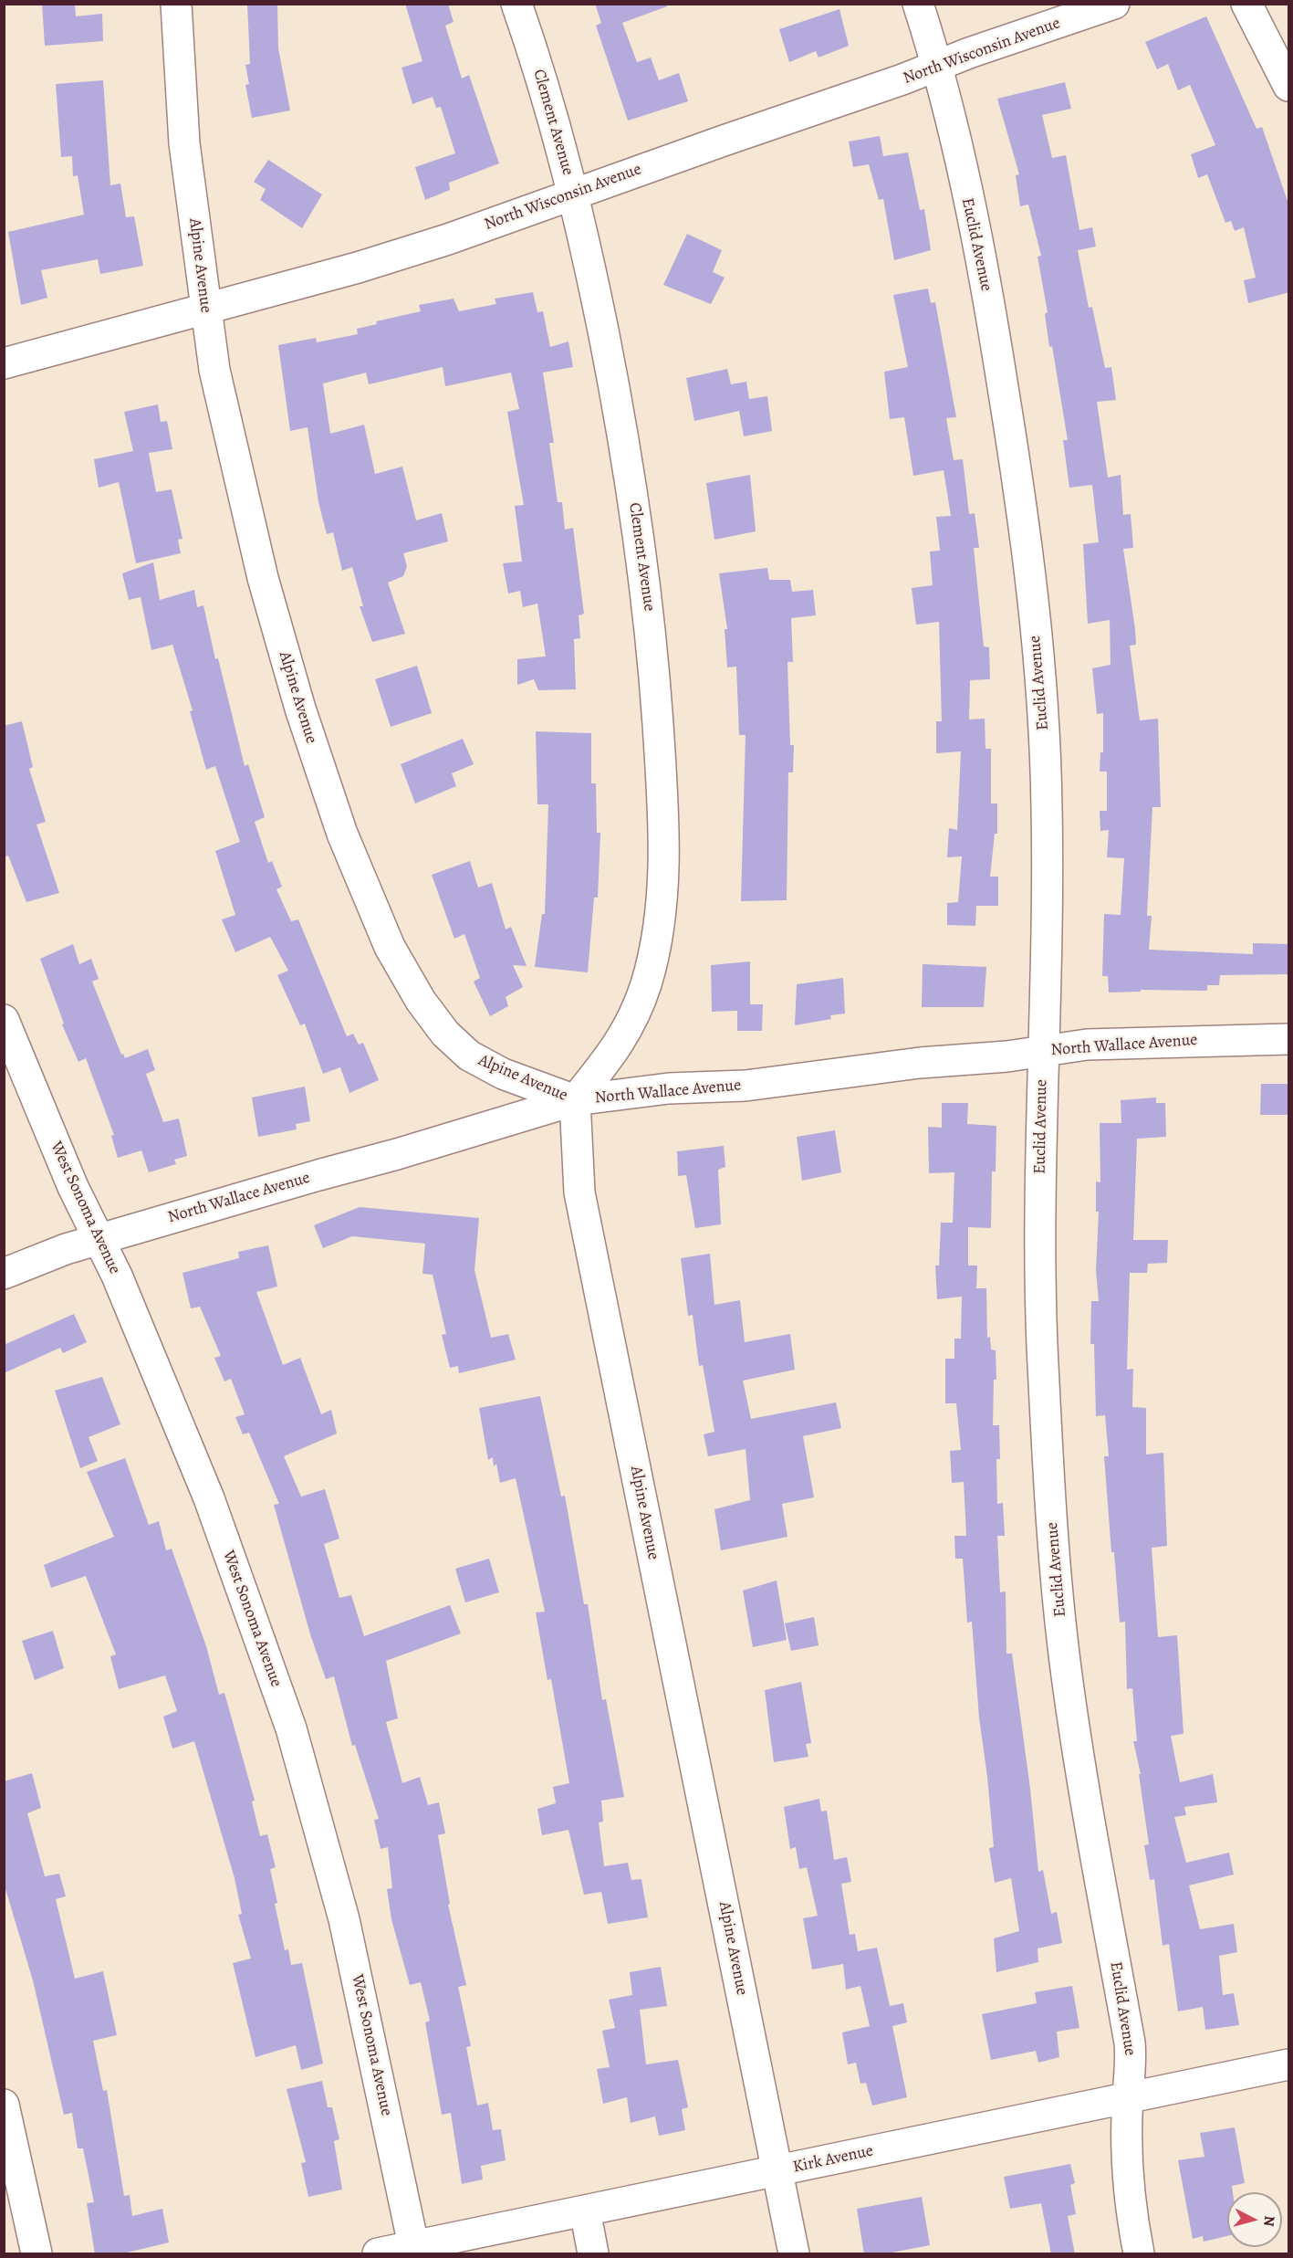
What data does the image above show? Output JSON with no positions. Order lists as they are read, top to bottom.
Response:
{
  "streets": {
    "street": [
      "North Wisconsin Avenue",
      "Clement Avenue",
      "Euclid Avenue",
      "Alpine Avenue",
      "North Wallace Avenue",
      "West Sonoma Avenue",
      "Kirk Avenue"
    ]
  },
  "crossings": [
    ["North Wisconsin Avenue", "Clement Avenue"],
    ["North Wisconsin Avenue", "Euclid Avenue"],
    ["North Wisconsin Avenue", "Alpine Avenue"],
    ["Clement Avenue", "Alpine Avenue"],
    ["Clement Avenue", "North Wallace Avenue"],
    ["Euclid Avenue", "North Wallace Avenue"],
    ["Euclid Avenue", "Kirk Avenue"],
    ["Alpine Avenue", "North Wallace Avenue"],
    ["Alpine Avenue", "Kirk Avenue"],
    ["North Wallace Avenue", "West Sonoma Avenue"],
    ["West Sonoma Avenue", "Kirk Avenue"]
  ],
  "north": "right"
}
